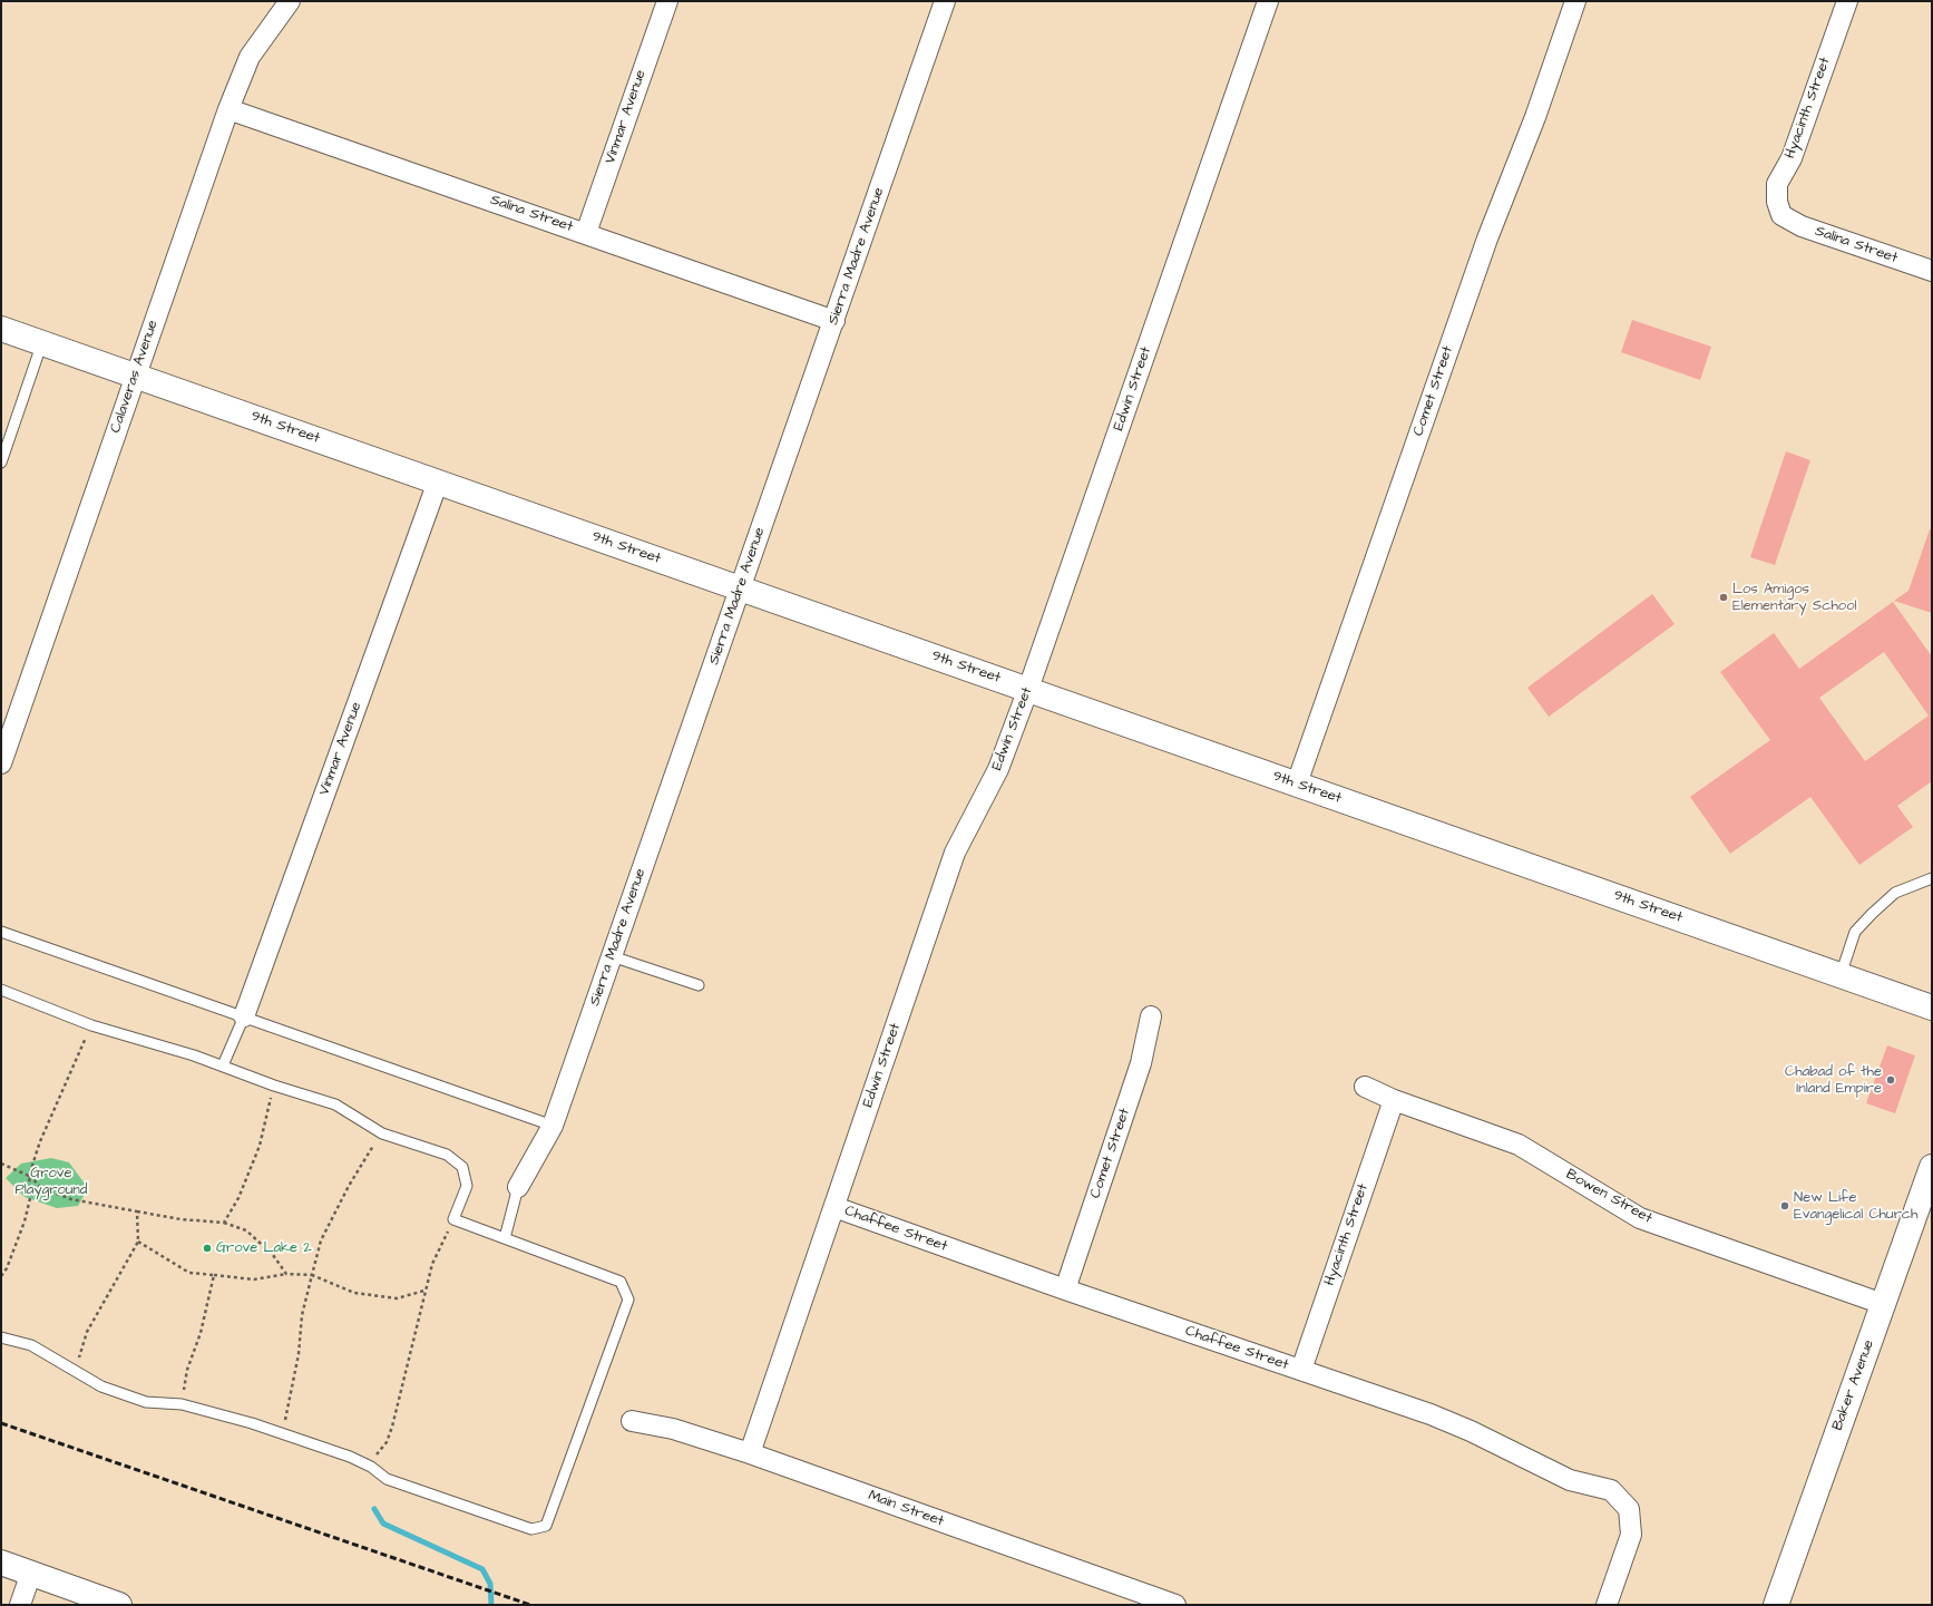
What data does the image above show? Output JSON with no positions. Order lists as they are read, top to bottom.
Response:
{
  "streets": {
    "street": [
      "Hyacinth Street",
      "Vinmar Avenue",
      "Salina Street",
      "Sierra Madre Avenue",
      "Calaveras Avenue",
      "Edwin Street",
      "Comet Street",
      "9th Street",
      "Bowen Street",
      "Chaffee Street",
      "Baker Avenue",
      "Main Street"
    ]
  },
  "crossings": [
    ["Hyacinth Street", "Salina Street"],
    ["Hyacinth Street", "Bowen Street"],
    ["Hyacinth Street", "Chaffee Street"],
    ["Vinmar Avenue", "Salina Street"],
    ["Vinmar Avenue", "9th Street"],
    ["Salina Street", "Sierra Madre Avenue"],
    ["Salina Street", "Calaveras Avenue"],
    ["Sierra Madre Avenue", "9th Street"],
    ["Calaveras Avenue", "9th Street"],
    ["Edwin Street", "9th Street"],
    ["Edwin Street", "Chaffee Street"],
    ["Edwin Street", "Main Street"],
    ["Comet Street", "9th Street"],
    ["Comet Street", "Chaffee Street"],
    ["Bowen Street", "Baker Avenue"]
  ],
  "parks": ["Grove Playground"],
  "places": [
    "Los Amigos Elementary School",
    "Chabad of the Inland Empire",
    "New Life Evangelical Church",
    "Grove Lake 2"
  ]
}
